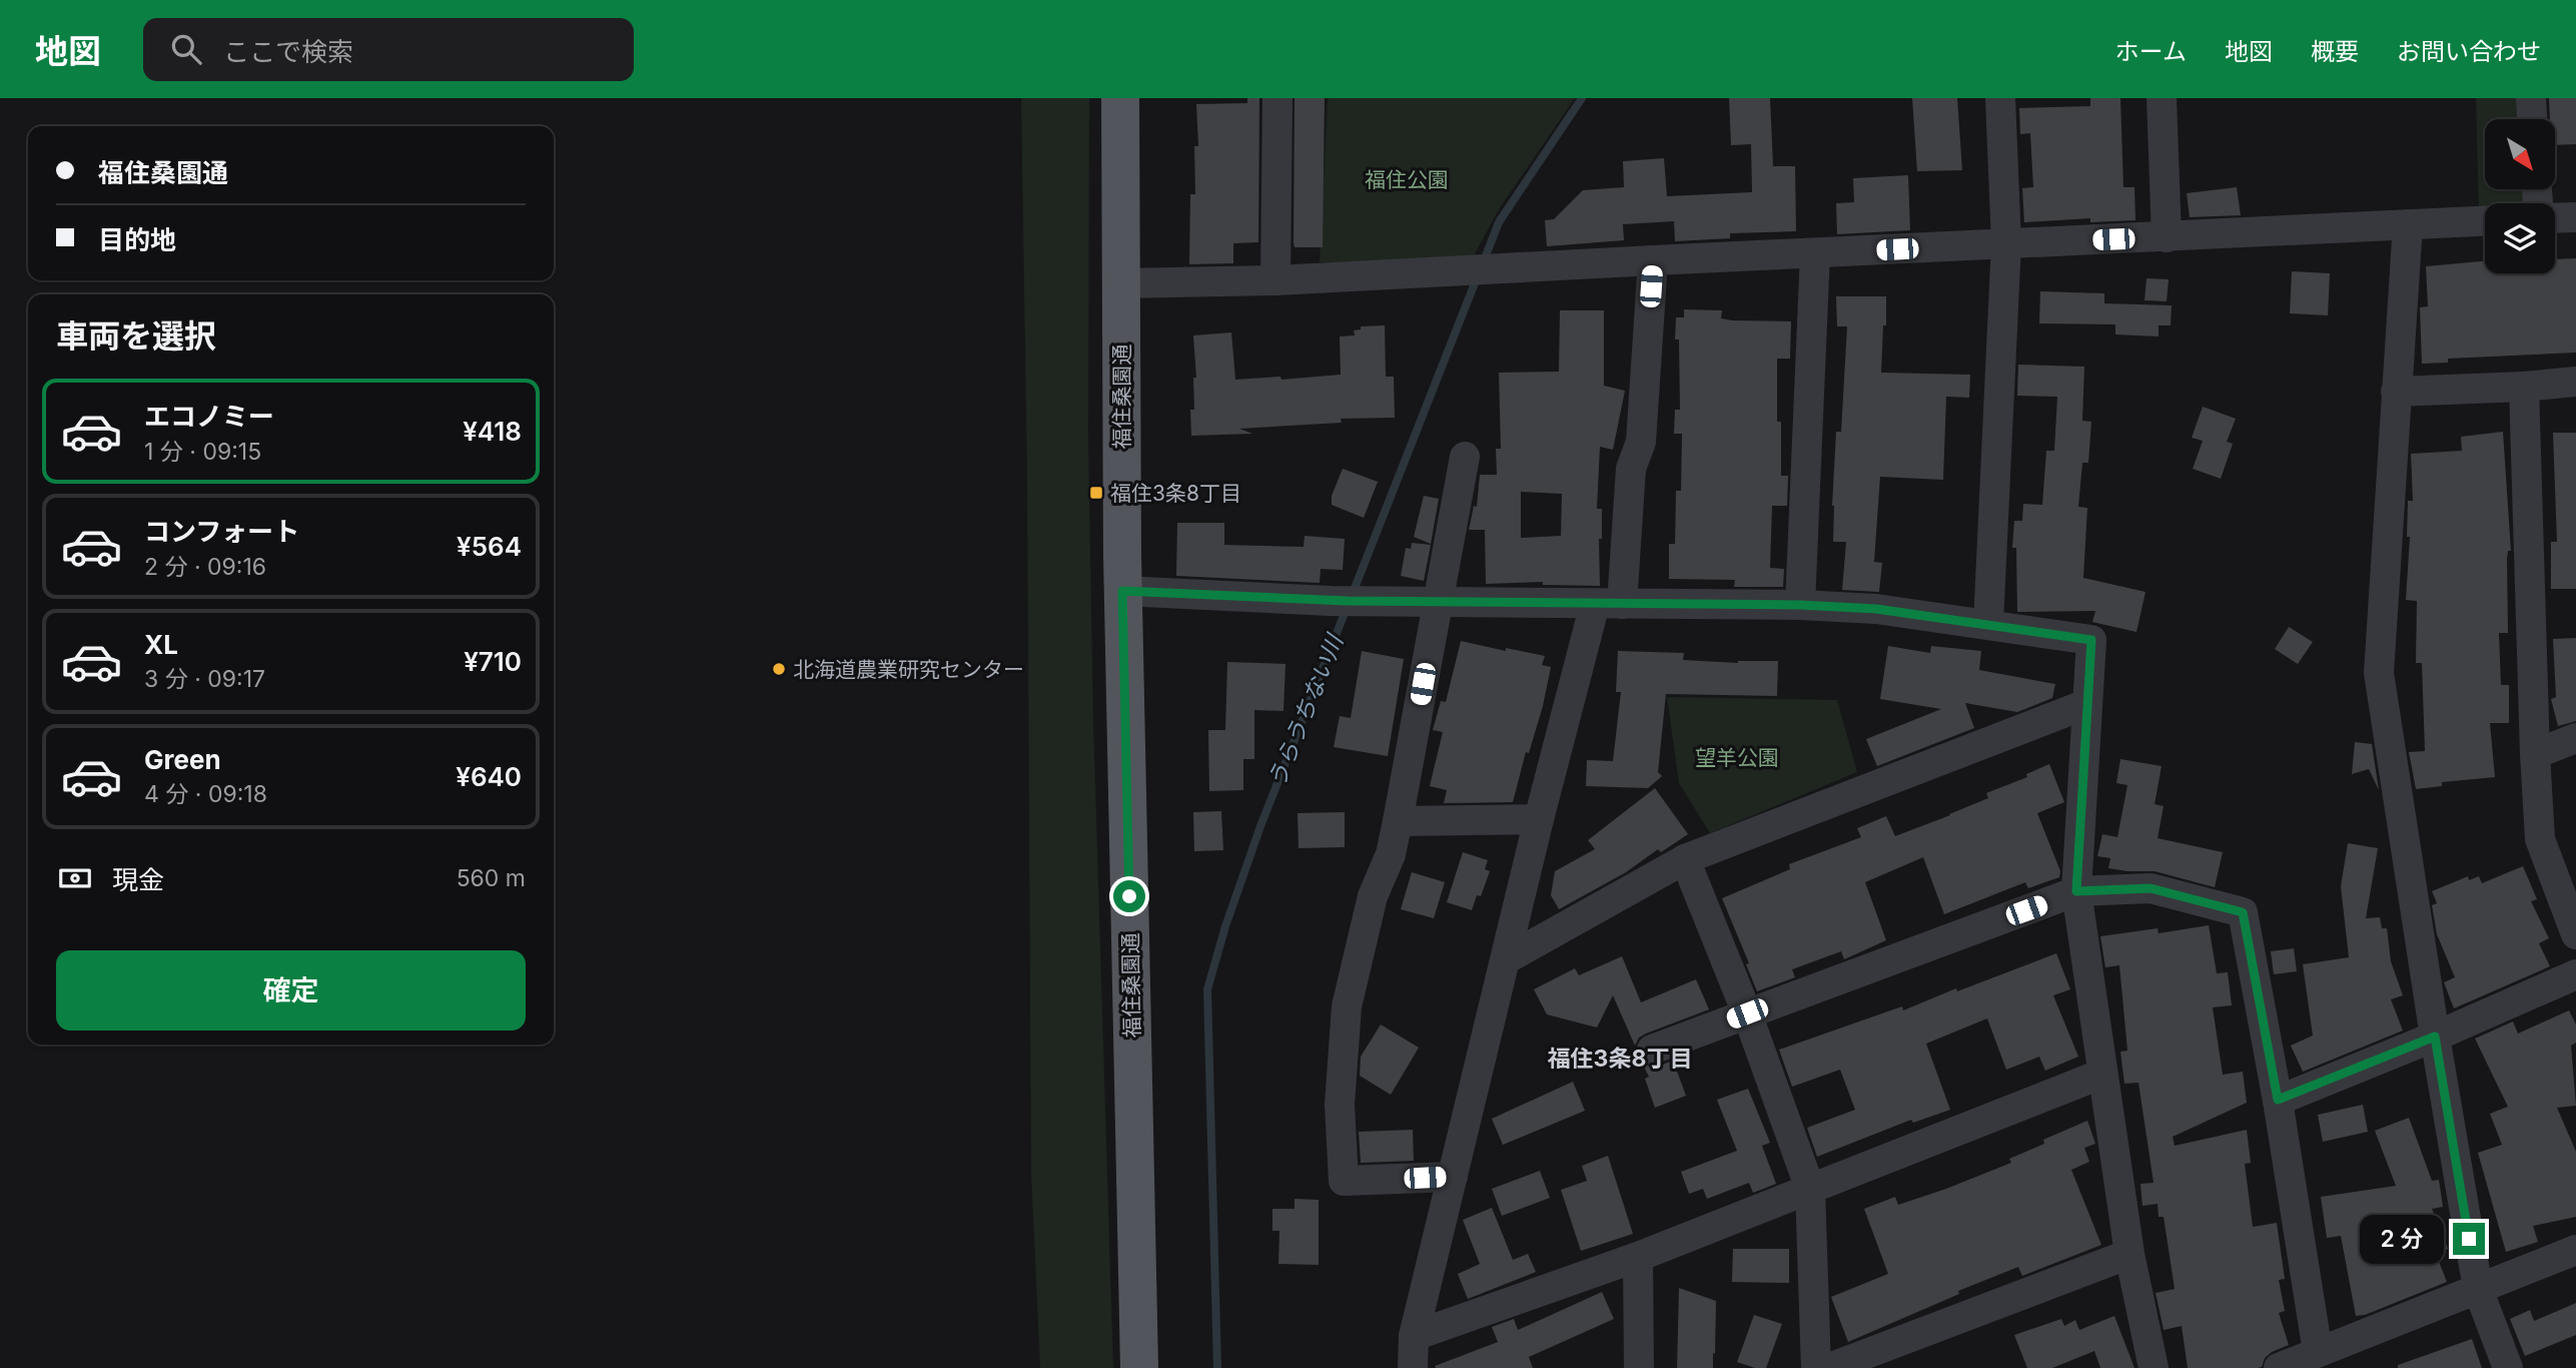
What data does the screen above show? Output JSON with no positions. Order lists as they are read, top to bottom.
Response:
{
  "streets": {
    "main road": ["福住桑園通"]
  },
  "districts": ["福住3条8丁目"],
  "water": ["うらうちない川"],
  "parks": ["福住公園", "望羊公園"],
  "places": {
    "transit": ["福住3条8丁目"],
    "other": ["北海道農業研究センター"]
  },
  "north": "bottom right",
  "page": {
    "header": "地図",
    "search": "ここで検索",
    "nav": [
      "ホーム",
      "地図",
      "概要",
      "お問い合わせ"
    ],
    "banner": ["福住桑園通", "目的地"],
    "heading": "車両を選択",
    "list": [
      {
        "name": "エコノミー",
        "note": "1 分 · 09:15",
        "value": "¥418"
      },
      {
        "name": "コンフォート",
        "note": "2 分 · 09:16",
        "value": "¥564"
      },
      {
        "name": "XL",
        "note": "3 分 · 09:17",
        "value": "¥710"
      },
      {
        "name": "Green",
        "note": "4 分 · 09:18",
        "value": "¥640"
      }
    ],
    "pay": ["現金", "560 m"],
    "buttons": "確定",
    "bubble": "2 分"
  }
}
